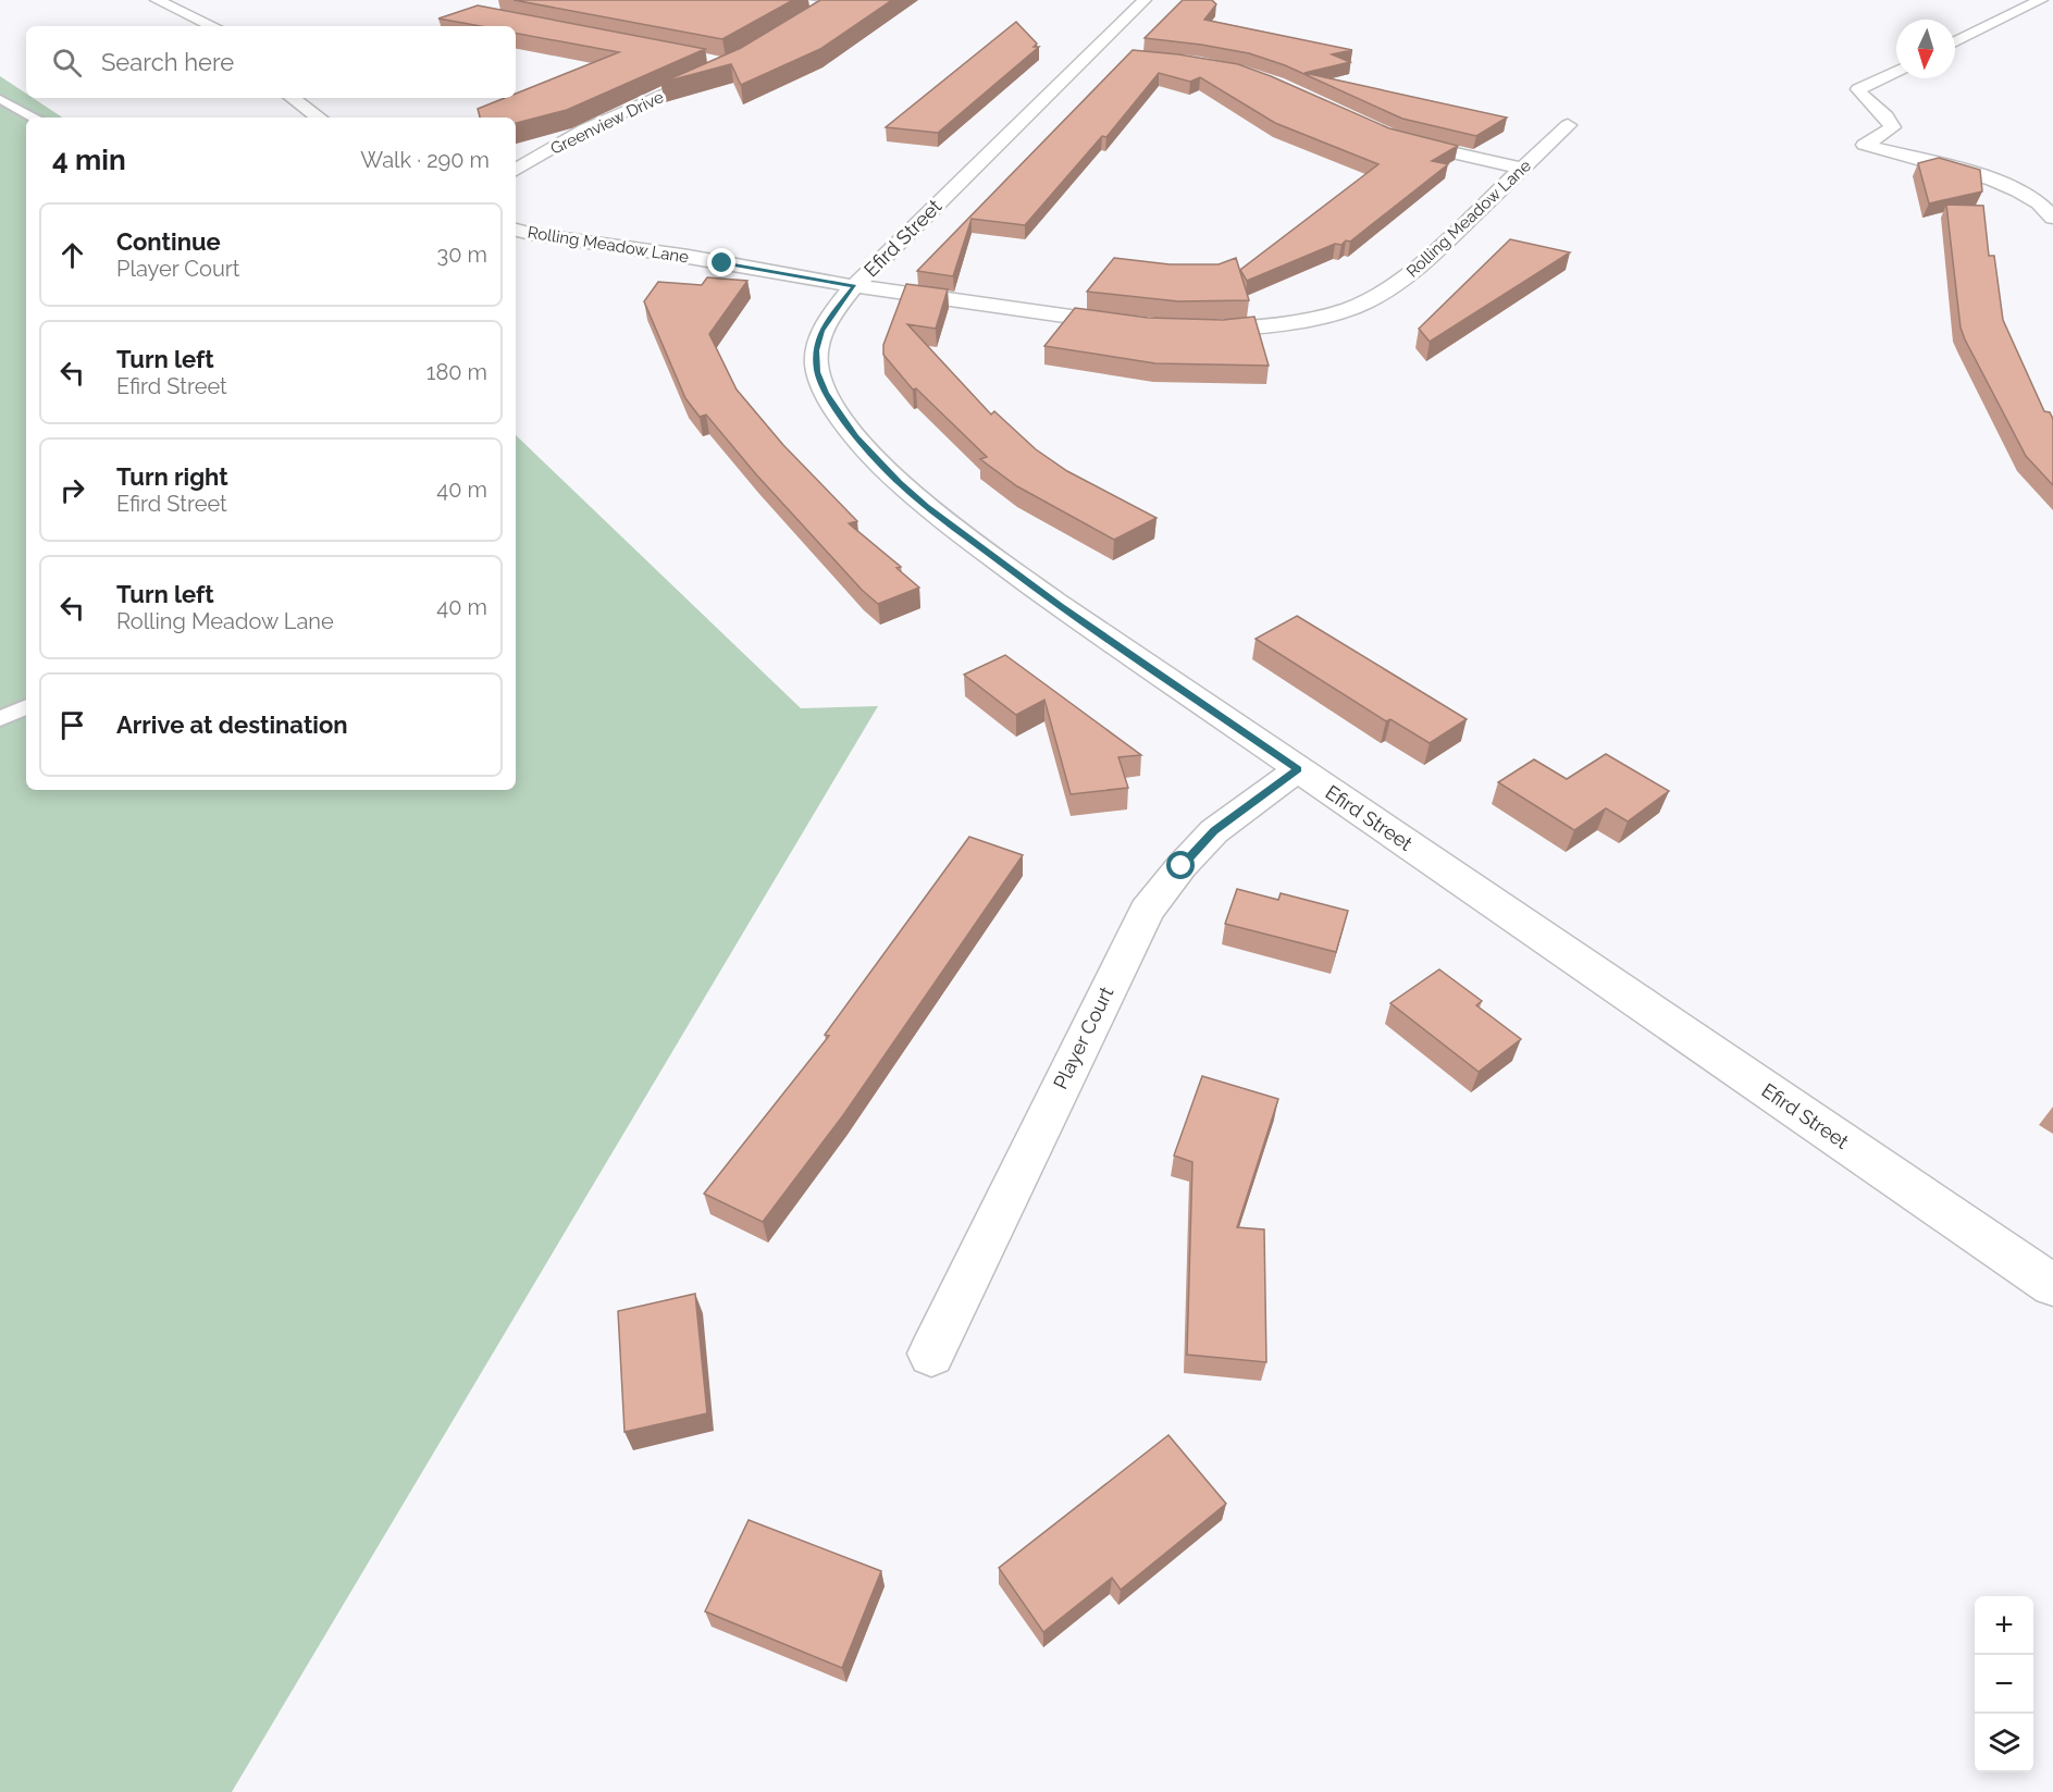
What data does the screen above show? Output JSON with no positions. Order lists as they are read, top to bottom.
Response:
{
  "streets": {
    "street": [
      "Greenview Drive",
      "Rolling Meadow Lane",
      "Efird Street",
      "Player Court"
    ]
  },
  "crossings": [
    ["Rolling Meadow Lane", "Efird Street"],
    ["Efird Street", "Player Court"]
  ],
  "north": "bottom",
  "page": {
    "search": "Search here",
    "heading": ["4 min", "Walk · 290 m"],
    "list": [
      ["Continue", "Player Court", "30 m"],
      ["Turn left", "Efird Street", "180 m"],
      ["Turn right", "Efird Street", "40 m"],
      ["Turn left", "Rolling Meadow Lane", "40 m"],
      "Arrive at destination"
    ],
    "map_buttons": ["+", "−"]
  }
}
